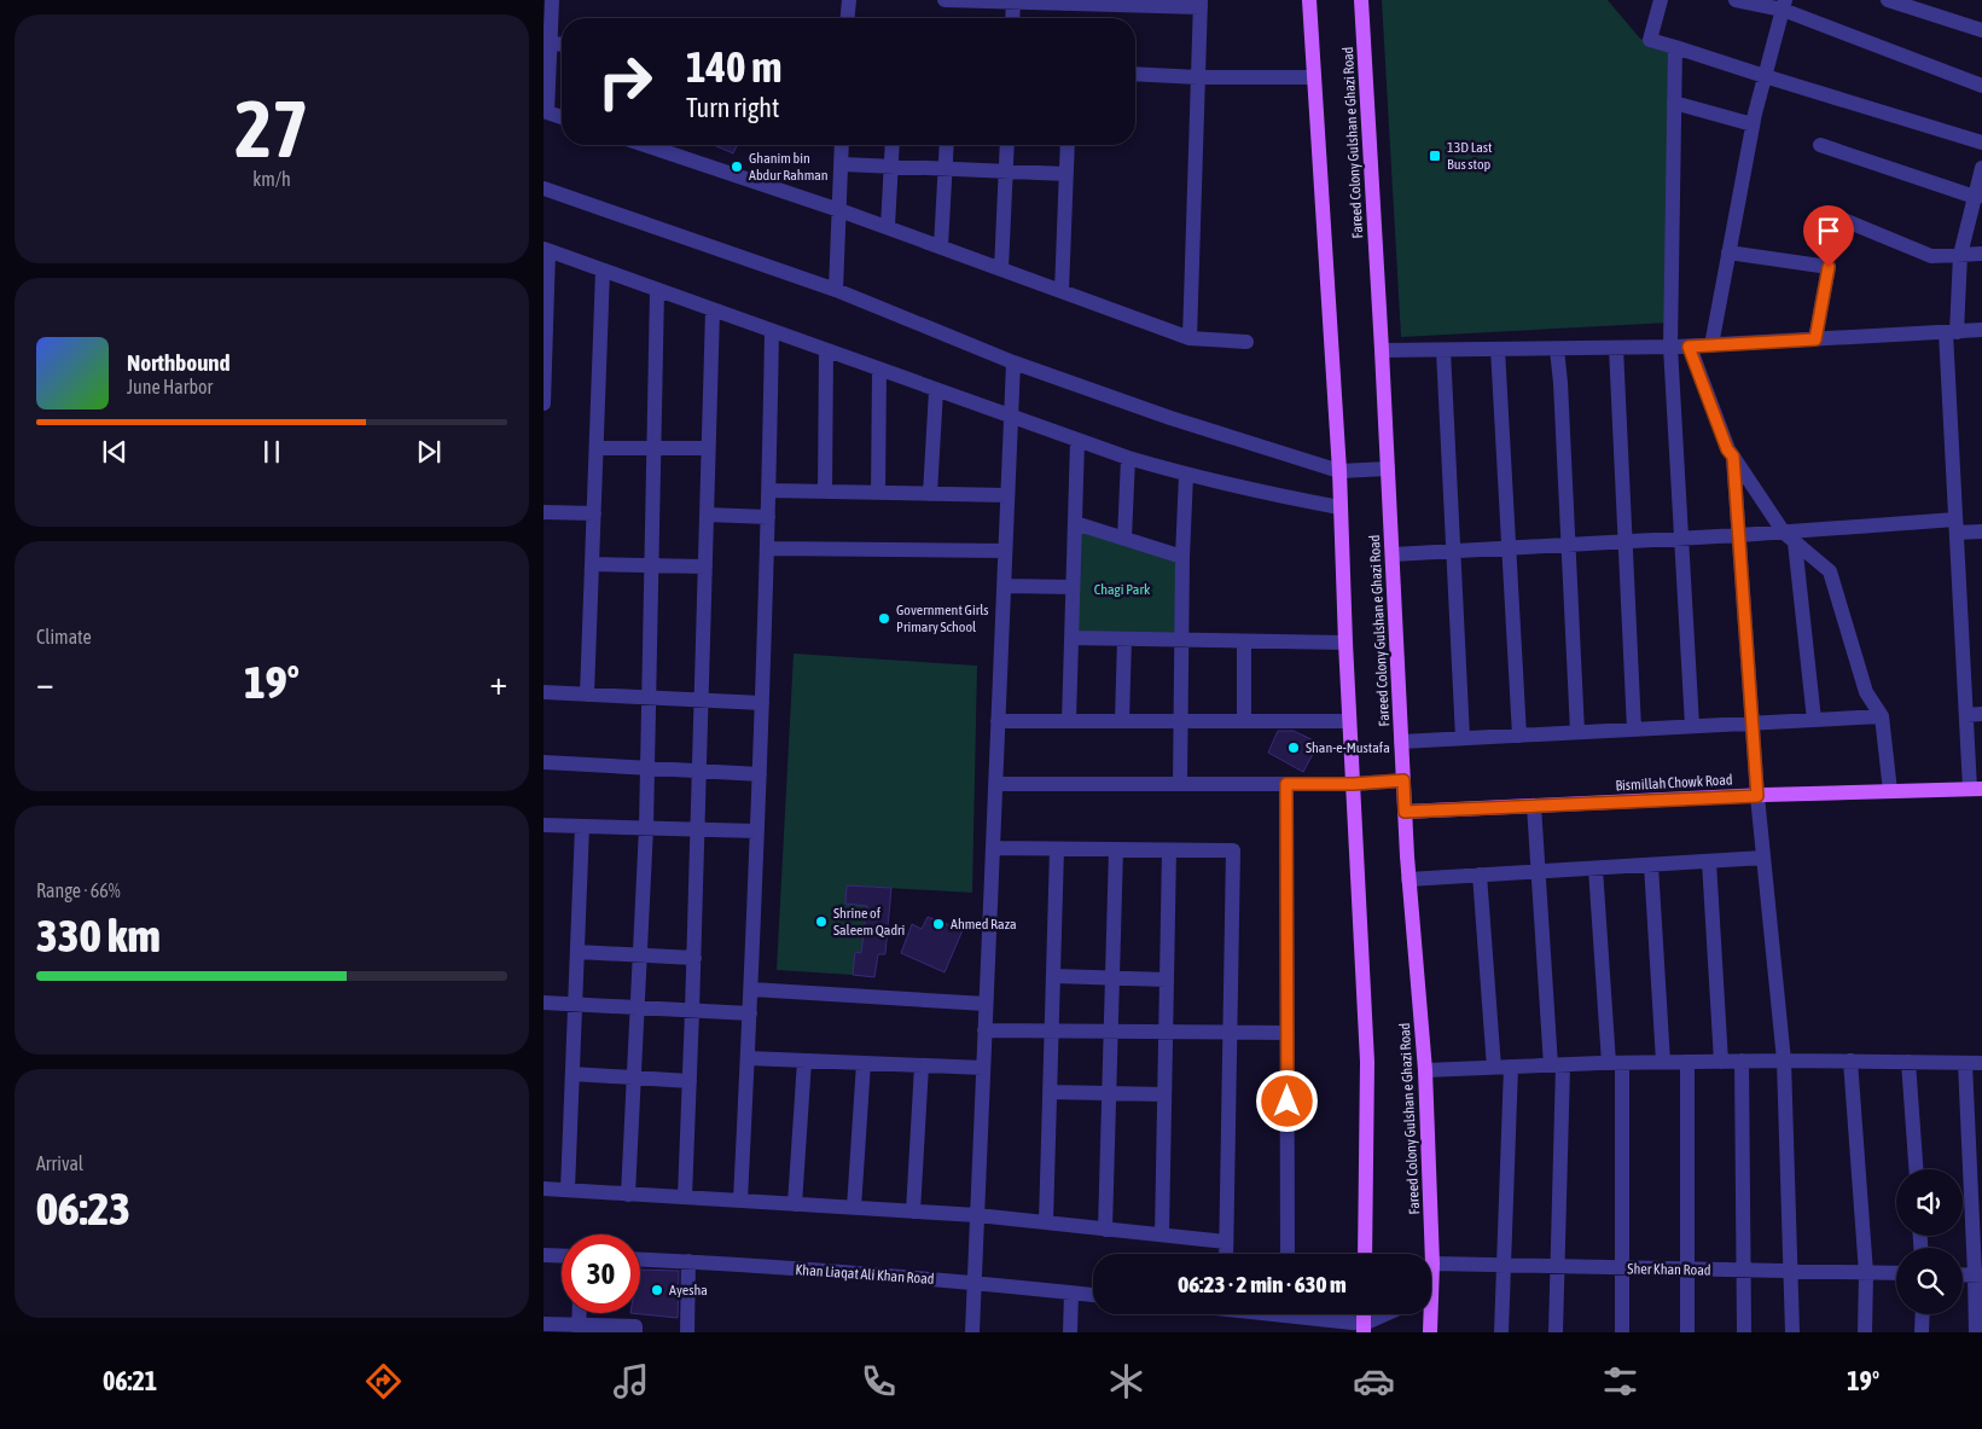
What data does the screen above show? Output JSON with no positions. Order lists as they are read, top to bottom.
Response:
{
  "streets": {
    "main road": ["Fareed Colony Gulshan e Ghazi Road", "Bismillah Chowk Road"],
    "street": ["Sher Khan Road", "Khan Liaqat Ali Khan Road"]
  },
  "crossings": [
    ["Fareed Colony Gulshan e Ghazi Road", "Bismillah Chowk Road"],
    ["Fareed Colony Gulshan e Ghazi Road", "Sher Khan Road"]
  ],
  "parks": ["Chagi Park"],
  "places": {
    "transit": ["13D Last Bus stop"],
    "other": [
      "Ghanim bin Abdur Rahman",
      "Government Girls Primary School",
      "Shan-e-Mustafa",
      "Shrine of Saleem Qadri",
      "Ahmed Raza",
      "Ayesha"
    ]
  },
  "page": {
    "tile": [
      ["27", "km/h"],
      "Climate",
      ["Range · 66%", "330 km"],
      ["Arrival", "06:23"]
    ],
    "turn": ["140 m", "Turn right"],
    "song": ["Northbound", "June Harbor"],
    "heat": ["−", "19°", "+"],
    "limit": "30",
    "trip": "06:23 · 2 min · 630 m",
    "tabs": ["06:21", "19°"]
  }
}
